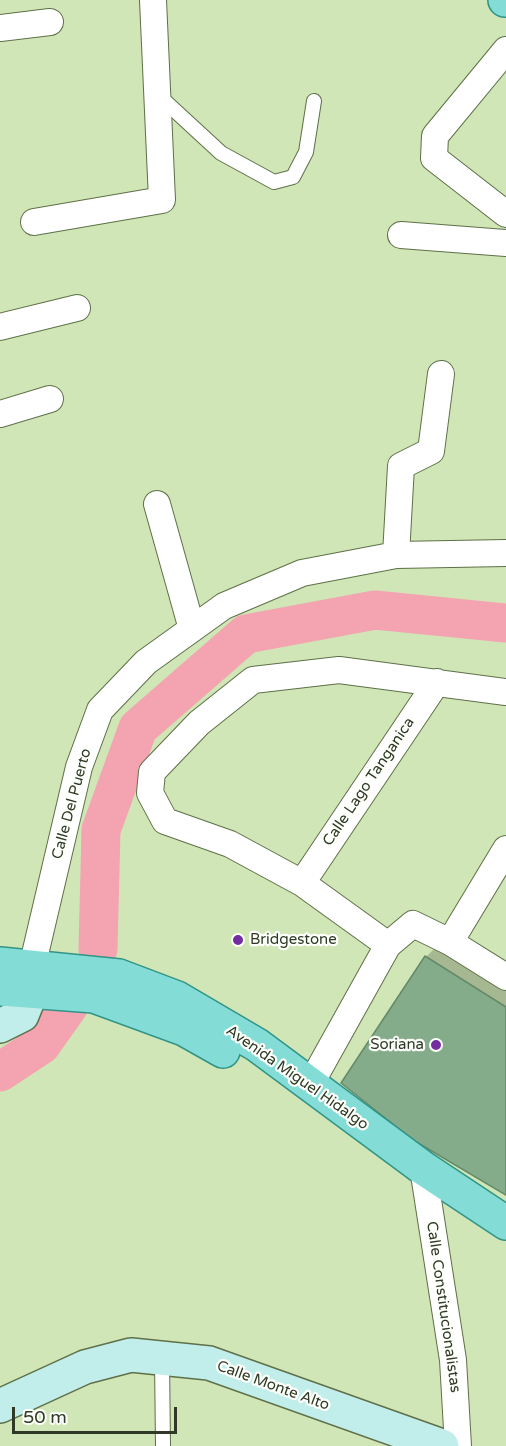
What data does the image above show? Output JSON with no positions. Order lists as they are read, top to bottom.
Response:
{
  "streets": {
    "main road": ["Avenida Miguel Hidalgo"],
    "street": [
      "Calle Lago Tanganica",
      "Calle Del Puerto",
      "Calle Constitucionalistas",
      "Calle Monte Alto"
    ]
  },
  "crossings": [
    ["Calle Del Puerto", "Avenida Miguel Hidalgo"],
    ["Avenida Miguel Hidalgo", "Calle Constitucionalistas"]
  ],
  "places": ["Bridgestone", "Soriana"],
  "scale_bar": "50 m"
}
